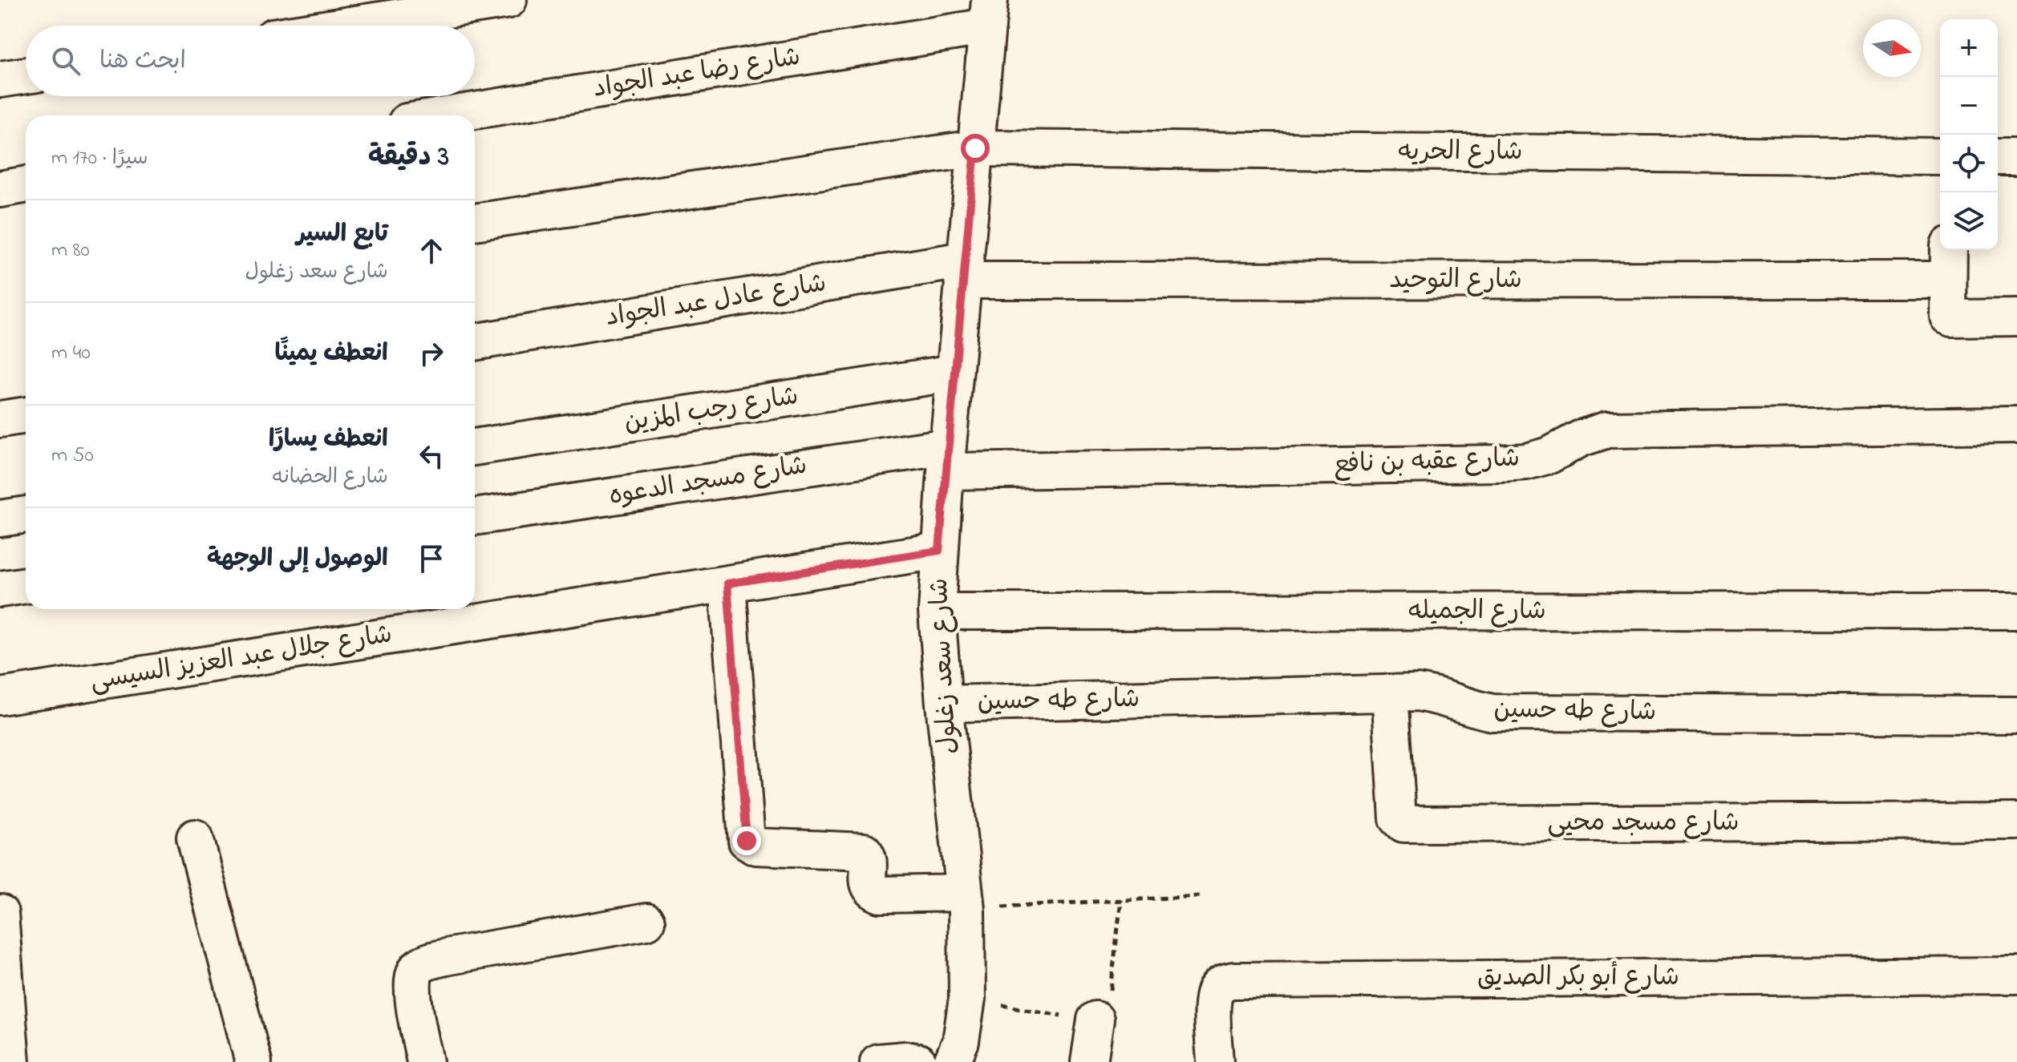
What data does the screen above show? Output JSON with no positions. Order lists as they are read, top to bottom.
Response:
{
  "streets": {
    "street": [
      "شارع رضا عبد الجواد",
      "شارع الحريه",
      "شارع التوحيد",
      "شارع عادل عبد الجواد",
      "شارع رجب المزين",
      "شارع عقبه بن نافع",
      "شارع مسجد الدعوه",
      "شارع الجميله",
      "شارع جلال عبد العزيز السيسى",
      "شارع سعد زغلول",
      "شارع طه حسين",
      "شارع مسجد محيى",
      "شارع أبو بكر الصديق"
    ]
  },
  "crossings": [
    ["شارع رضا عبد الجواد", "شارع سعد زغلول"],
    ["شارع الحريه", "شارع سعد زغلول"],
    ["شارع التوحيد", "شارع عادل عبد الجواد"],
    ["شارع التوحيد", "شارع سعد زغلول"],
    ["شارع عادل عبد الجواد", "شارع سعد زغلول"],
    ["شارع رجب المزين", "شارع سعد زغلول"],
    ["شارع عقبه بن نافع", "شارع مسجد الدعوه"],
    ["شارع عقبه بن نافع", "شارع سعد زغلول"],
    ["شارع مسجد الدعوه", "شارع سعد زغلول"],
    ["شارع الجميله", "شارع سعد زغلول"],
    ["شارع جلال عبد العزيز السيسى", "شارع سعد زغلول"],
    ["شارع سعد زغلول", "شارع طه حسين"],
    ["شارع طه حسين", "شارع مسجد محيى"]
  ],
  "north": "right",
  "page": {
    "map_buttons": ["+", "−"],
    "search": "ابحث هنا",
    "heading": ["3 دقيقة", "سيرًا · 170 m"],
    "list": [
      ["تابع السير", "شارع سعد زغلول", "80 m"],
      ["انعطف يمينًا", "40 m"],
      ["انعطف يسارًا", "شارع الحضانه", "50 m"],
      "الوصول إلى الوجهة"
    ]
  }
}
